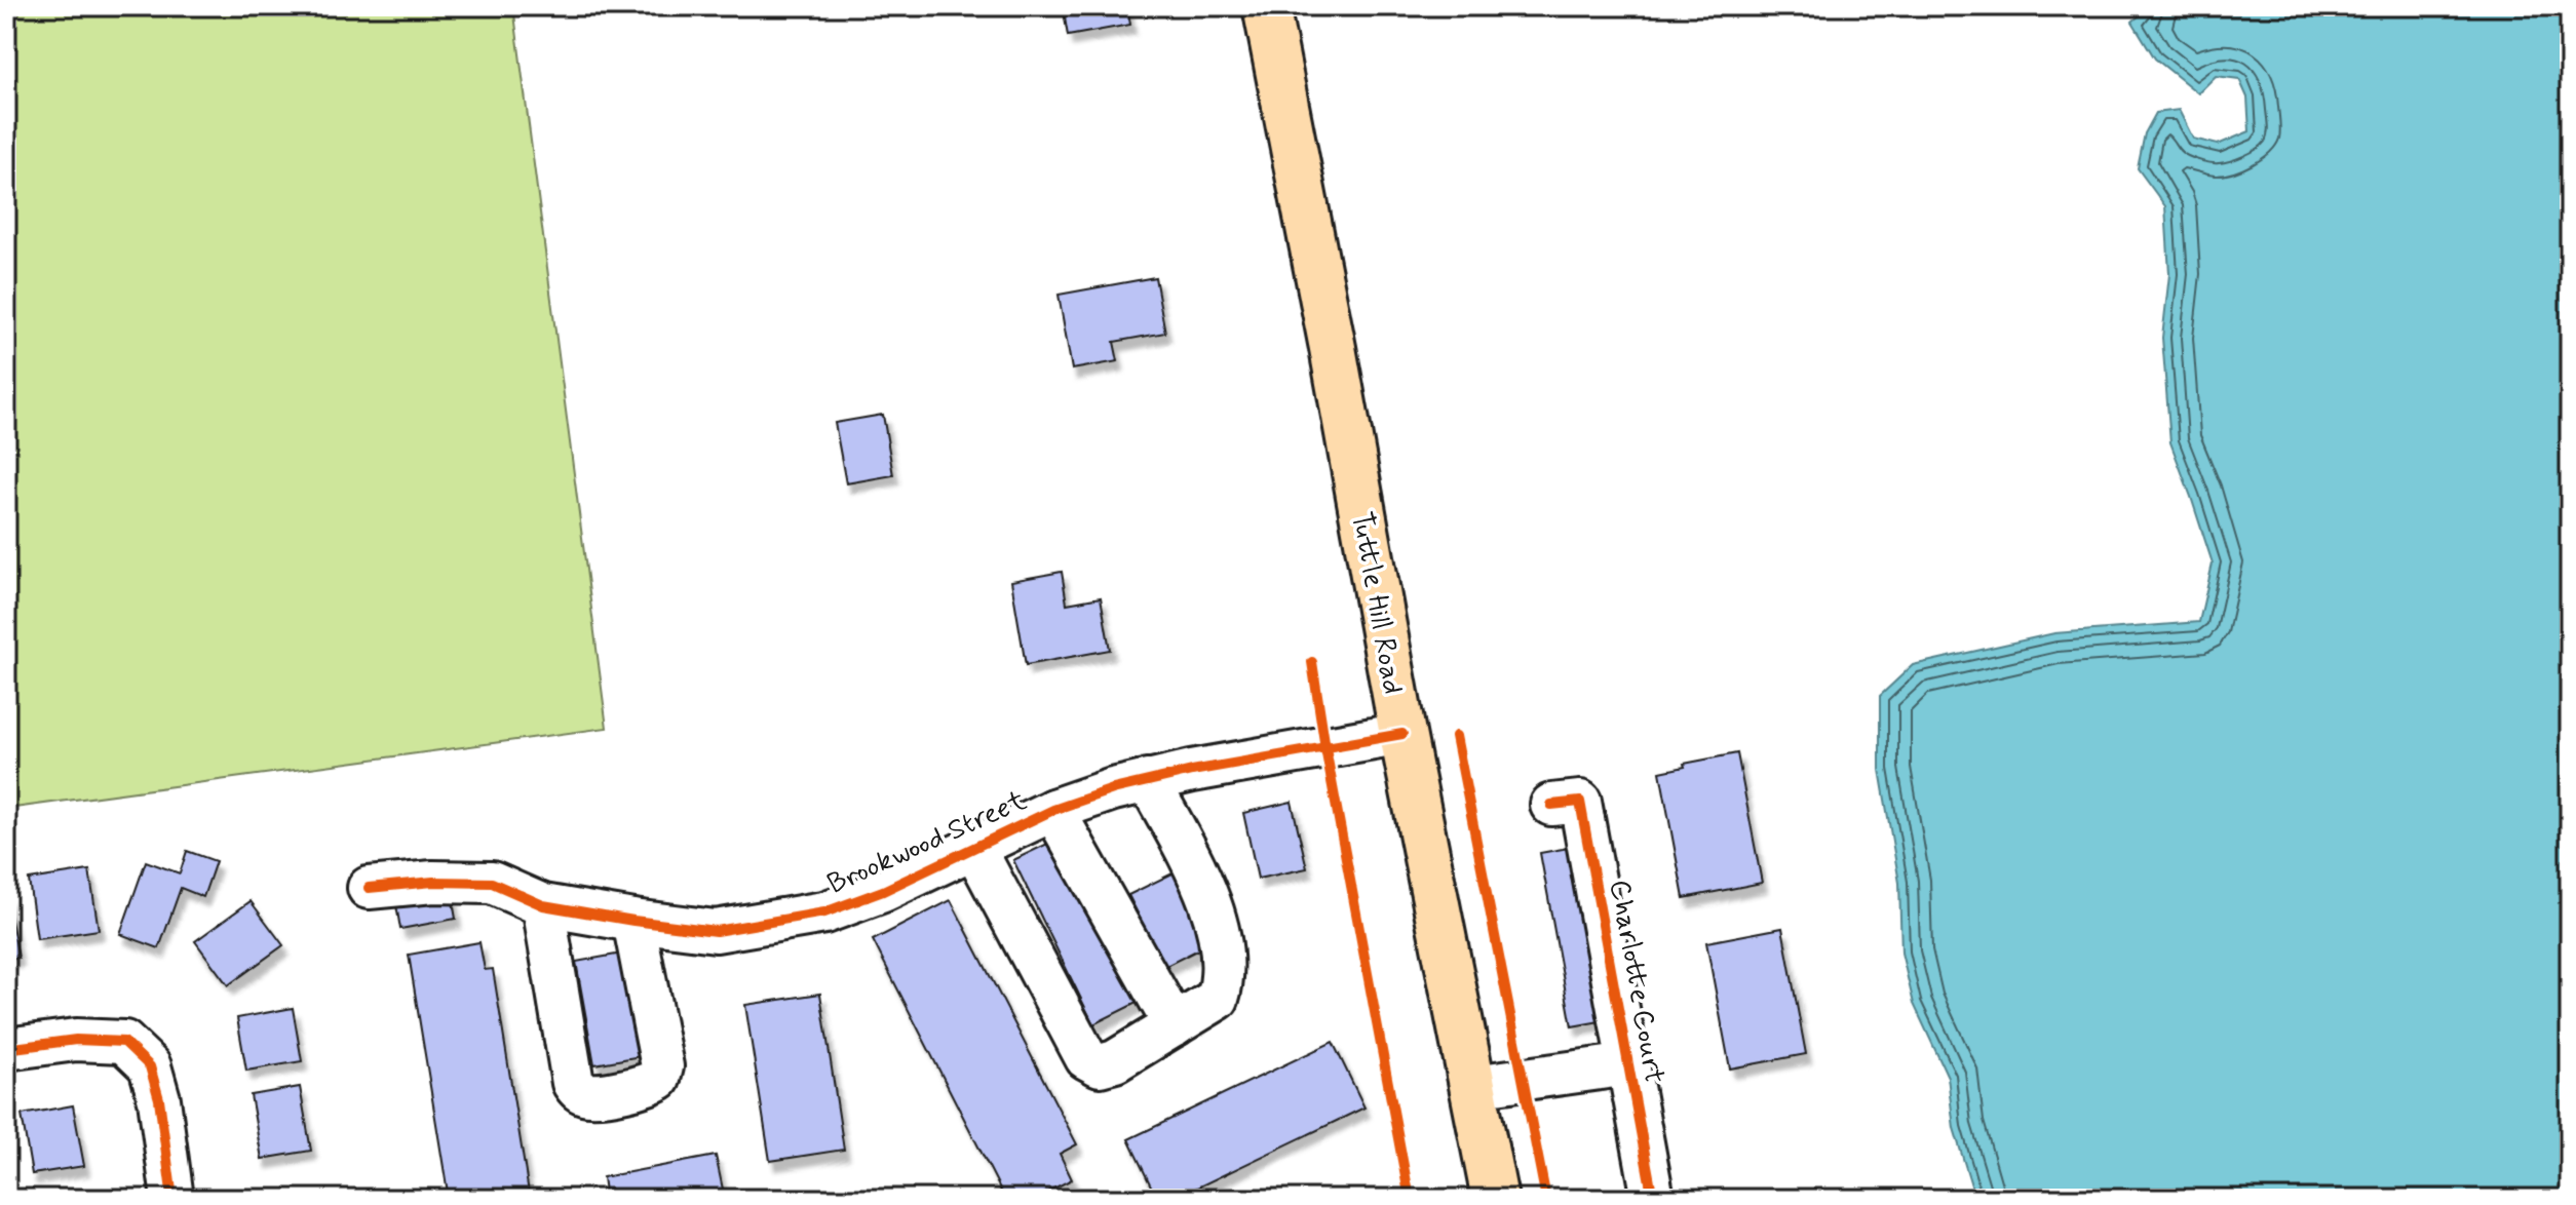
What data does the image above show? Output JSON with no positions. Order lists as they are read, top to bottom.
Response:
{
  "streets": {
    "main road": ["Tuttle Hill Road"],
    "street": ["Brookwood Street", "Charlotte Court"]
  },
  "crossings": [
    ["Tuttle Hill Road", "Brookwood Street"],
    ["Tuttle Hill Road", "Charlotte Court"]
  ]
}
